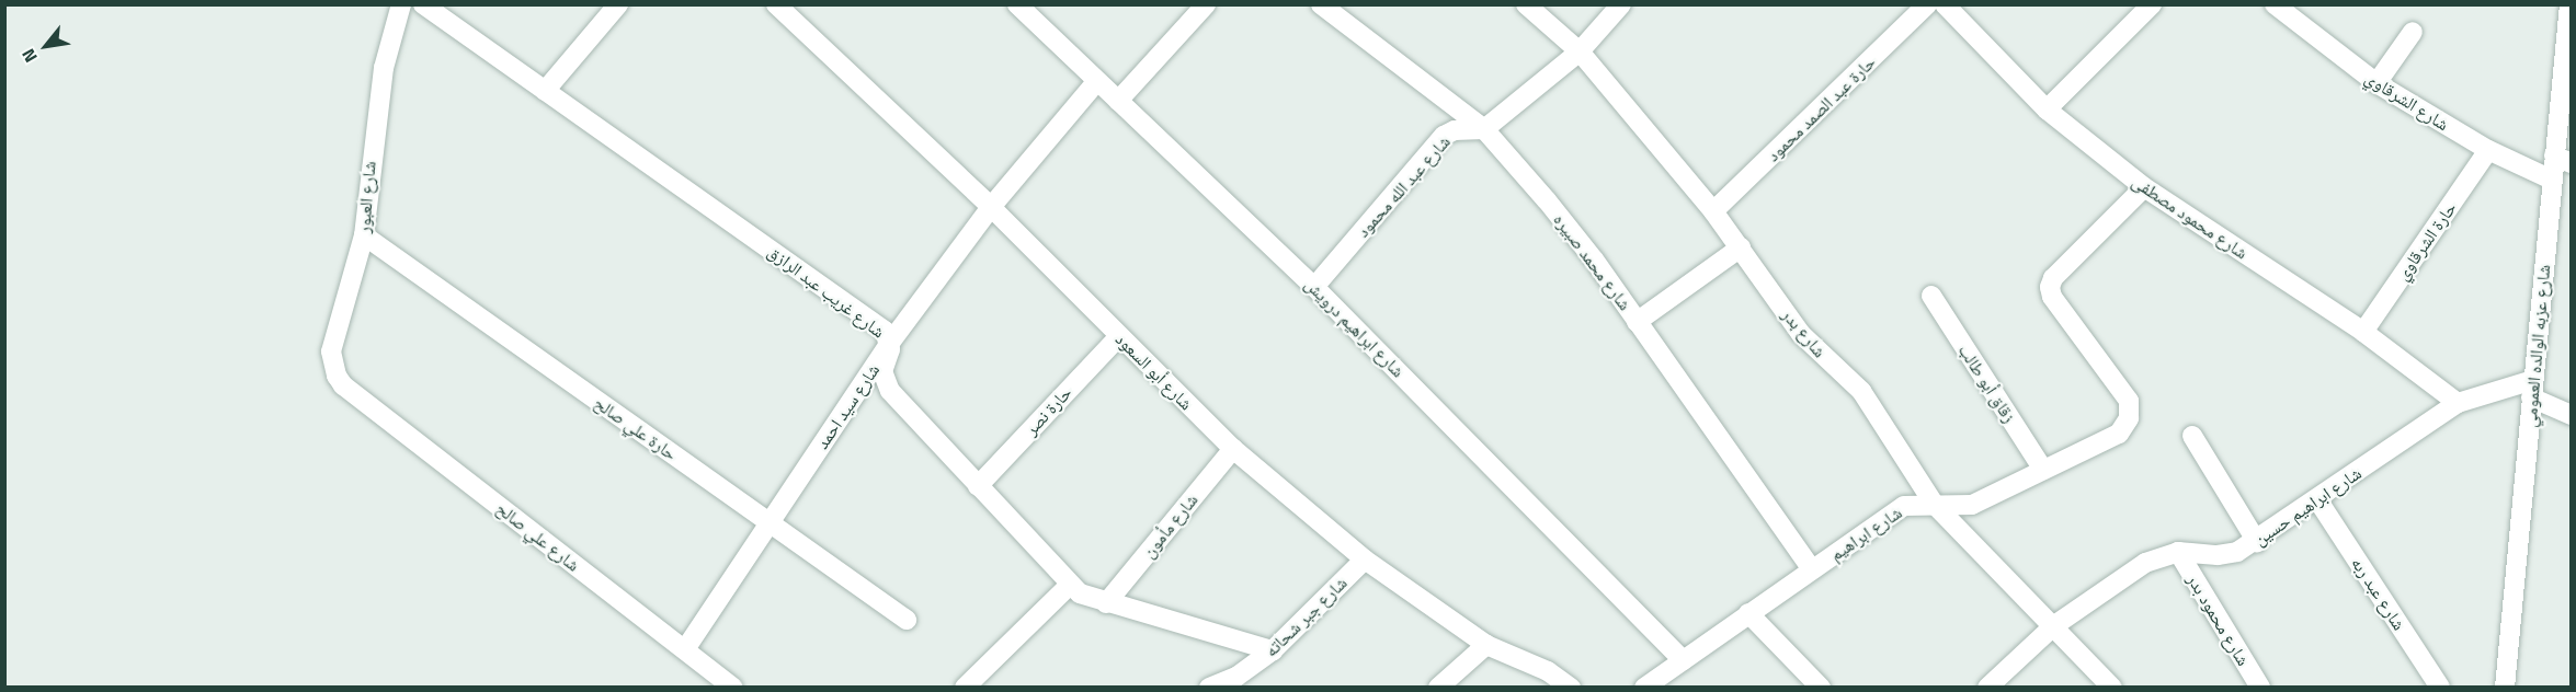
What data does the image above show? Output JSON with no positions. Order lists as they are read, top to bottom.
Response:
{
  "streets": {
    "street": [
      "شارع الشرقاوي",
      "حارة عبد الصمد محمود",
      "شارع عبد الله محمود",
      "شارع العبور",
      "شارع محمود مصطفى",
      "حارة الشرقاوي",
      "شارع محمد صبيره",
      "شارع غريب عبد الرازق",
      "شارع ابراهيم درويش",
      "شارع بدر",
      "شارع عزبه الوالده العمومي",
      "شارع أبو السعود",
      "زقاق أبو طالب",
      "شارع سيد احمد",
      "حارة نصر",
      "حارة علي صالح",
      "شارع ابراهيم حسين",
      "شارع مأمون",
      "شارع ابراهيم",
      "شارع علي صالح",
      "شارع عبد ربه",
      "شارع جبر شحاته",
      "شارع محمود بدر"
    ]
  },
  "crossings": [
    ["شارع الشرقاوي", "حارة الشرقاوي"],
    ["شارع الشرقاوي", "شارع عزبه الوالده العمومي"],
    ["حارة عبد الصمد محمود", "شارع بدر"],
    ["شارع عبد الله محمود", "شارع محمد صبيره"],
    ["شارع عبد الله محمود", "شارع ابراهيم درويش"],
    ["شارع العبور", "حارة علي صالح"],
    ["شارع العبور", "شارع علي صالح"],
    ["شارع محمود مصطفى", "حارة الشرقاوي"],
    ["شارع محمود مصطفى", "شارع ابراهيم حسين"],
    ["شارع محمود مصطفى", "شارع ابراهيم"],
    ["شارع محمد صبيره", "شارع ابراهيم"],
    ["شارع غريب عبد الرازق", "شارع سيد احمد"],
    ["شارع غريب عبد الرازق", "حارة نصر"],
    ["شارع غريب عبد الرازق", "شارع مأمون"],
    ["شارع غريب عبد الرازق", "شارع جبر شحاته"],
    ["شارع ابراهيم درويش", "شارع سيد احمد"],
    ["شارع ابراهيم درويش", "شارع ابراهيم"],
    ["شارع بدر", "شارع ابراهيم حسين"],
    ["شارع بدر", "شارع ابراهيم"],
    ["شارع عزبه الوالده العمومي", "شارع ابراهيم حسين"],
    ["شارع أبو السعود", "شارع سيد احمد"],
    ["شارع أبو السعود", "حارة نصر"],
    ["شارع أبو السعود", "شارع مأمون"],
    ["شارع أبو السعود", "شارع جبر شحاته"],
    ["زقاق أبو طالب", "شارع ابراهيم"],
    ["شارع سيد احمد", "حارة علي صالح"],
    ["شارع سيد احمد", "شارع علي صالح"],
    ["شارع ابراهيم حسين", "شارع عبد ربه"],
    ["شارع ابراهيم حسين", "شارع محمود بدر"]
  ],
  "north": "bottom left"
}
